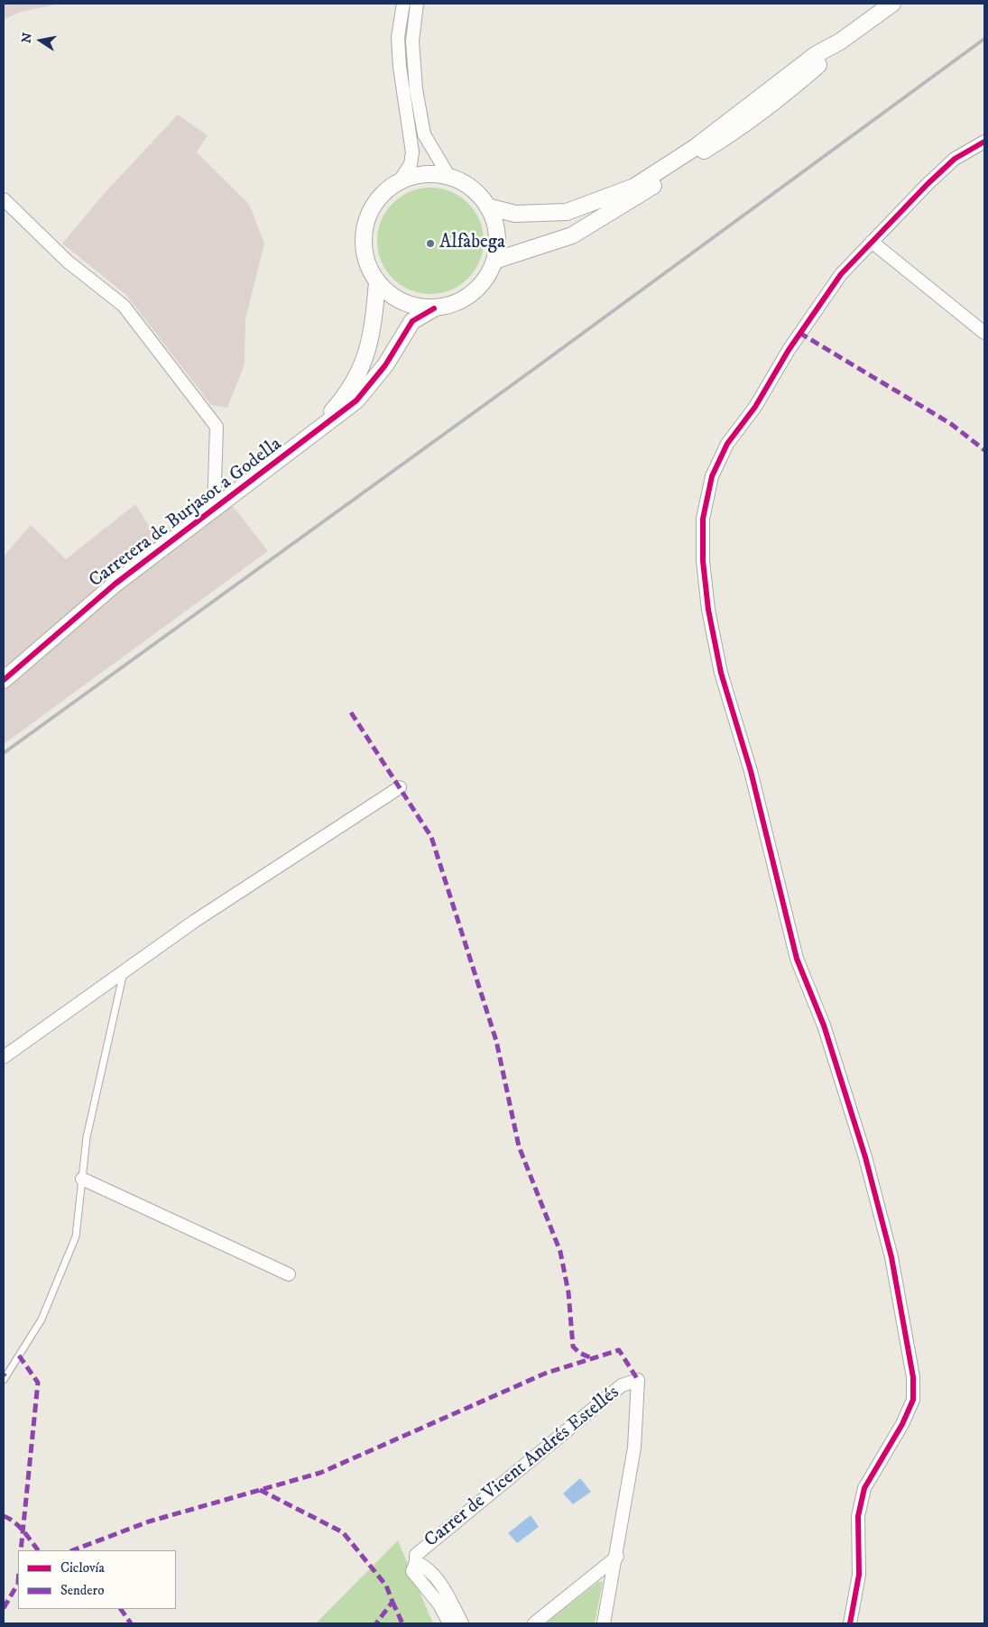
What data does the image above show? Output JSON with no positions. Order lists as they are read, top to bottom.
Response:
{
  "streets": {
    "street": ["Carretera de Burjasot a Godella", "Carrer de Vicent Andrés Estellés"]
  },
  "places": ["Alfàbega"],
  "legend": ["Ciclovía", "Sendero"],
  "north": "left"
}
